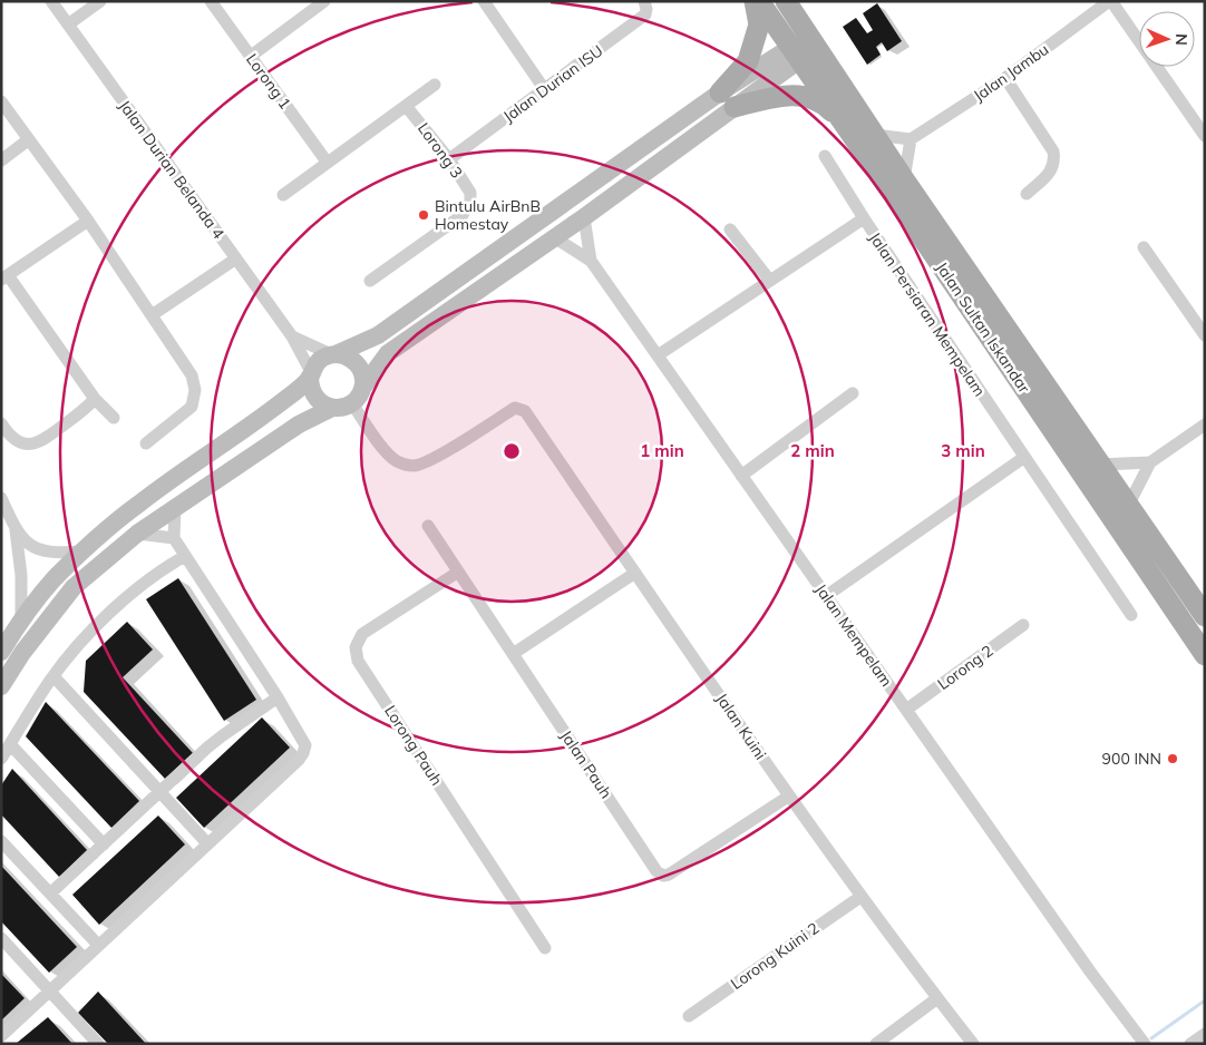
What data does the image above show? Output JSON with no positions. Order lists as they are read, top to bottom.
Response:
{
  "streets": {
    "main road": ["Jalan Sultan Iskandar"],
    "street": [
      "Jalan Jambu",
      "Lorong 1",
      "Jalan Durian ISU",
      "Lorong 3",
      "Jalan Durian Belanda 4",
      "Jalan Persiaran Mempelam",
      "Jalan Mempelam",
      "Lorong 2",
      "Jalan Kuini",
      "Lorong Pauh",
      "Jalan Pauh",
      "Lorong Kuini 2"
    ]
  },
  "crossings": [
    ["Jalan Durian ISU", "Lorong 3"],
    ["Jalan Durian Belanda 4", "Jalan Kuini"],
    ["Jalan Persiaran Mempelam", "Jalan Mempelam"],
    ["Jalan Mempelam", "Lorong 2"],
    ["Jalan Kuini", "Jalan Pauh"],
    ["Jalan Kuini", "Lorong Kuini 2"],
    ["Lorong Pauh", "Jalan Pauh"]
  ],
  "places": ["Bintulu AirBnB Homestay", "900 INN"],
  "north": "right",
  "rings": ["1 min", "2 min", "3 min"]
}
